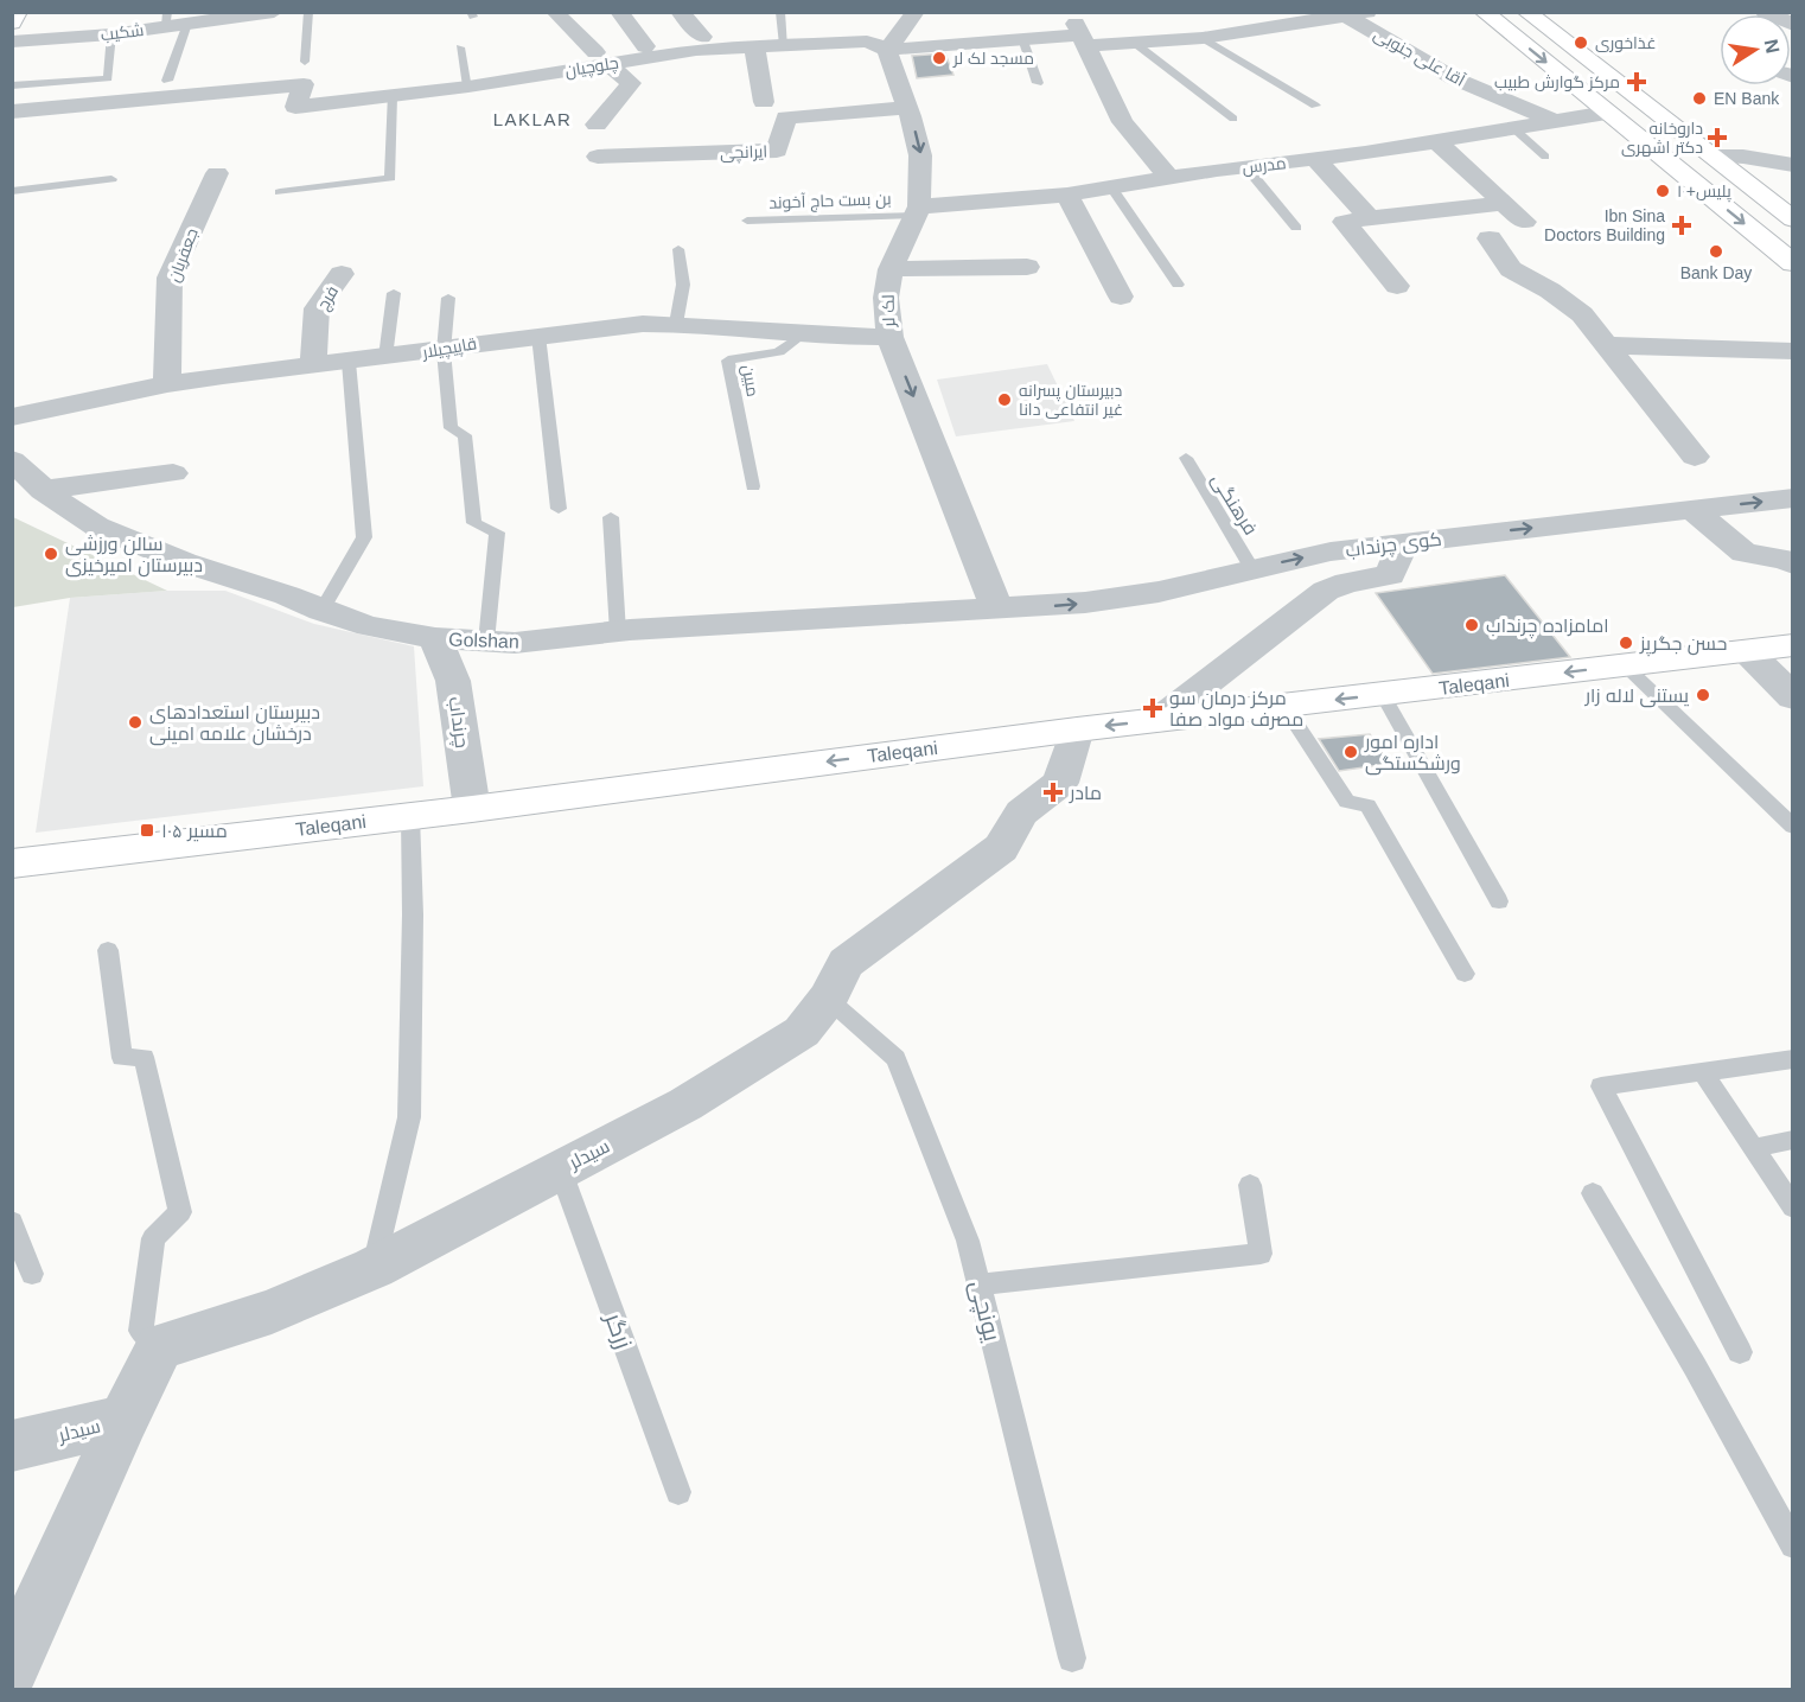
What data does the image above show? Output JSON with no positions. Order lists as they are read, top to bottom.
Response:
{
  "streets": {
    "main road": ["Taleqani"],
    "street": [
      "شکیب",
      "آقا علی جنوبی",
      "چلوچیان",
      "ایرانچی",
      "مدرس",
      "جعفریان",
      "فرج",
      "لک لر",
      "قاپیچیلار",
      "کوی چرنداب",
      "Golshan",
      "چرنداب",
      "سیدلر"
    ],
    "lane": [
      "بن بست حاج آخوند",
      "مبین",
      "فرهنگی",
      "یونچی",
      "زرگر"
    ]
  },
  "crossings": [
    ["آقا علی جنوبی", "چلوچیان"],
    ["آقا علی جنوبی", "مدرس"],
    ["چلوچیان", "لک لر"],
    ["ایرانچی", "لک لر"],
    ["مدرس", "بن بست حاج آخوند"],
    ["مدرس", "لک لر"],
    ["بن بست حاج آخوند", "لک لر"],
    ["جعفریان", "قاپیچیلار"],
    ["فرج", "قاپیچیلار"],
    ["لک لر", "قاپیچیلار"],
    ["لک لر", "کوی چرنداب"],
    ["لک لر", "Golshan"],
    ["قاپیچیلار", "مبین"],
    ["فرهنگی", "کوی چرنداب"],
    ["کوی چرنداب", "Golshan"],
    ["Golshan", "چرنداب"],
    ["Taleqani", "چرنداب"],
    ["Taleqani", "سیدلر"],
    ["سیدلر", "یونچی"],
    ["سیدلر", "زرگر"]
  ],
  "one_way": ["Taleqani"],
  "districts": ["LAKLAR"],
  "places": {
    "other": [
      "غذاخوری",
      "مسجد لک لر",
      "EN Bank",
      "پلیس+۱۰",
      "Bank Day",
      "دبیرستان پسرانه غیر انتفاعی دانا",
      "سالن ورزشی دبیرستان امیرخیزی",
      "امامزاده چرنداب",
      "حسن جگرپز",
      "یستنی لاله زار",
      "دبیرستان استعدادهای درخشان علامه امینی",
      "اداره امور ورشکستگی"
    ],
    "health": [
      "مرکز گوارش طبیب",
      "داروخانه دکتر اشهری",
      "Ibn Sina Doctors Building",
      "مرکز درمان سو مصرف مواد صفا",
      "مادر"
    ],
    "transit": ["مسیر ۱۰۵"]
  },
  "north": "right"
}
